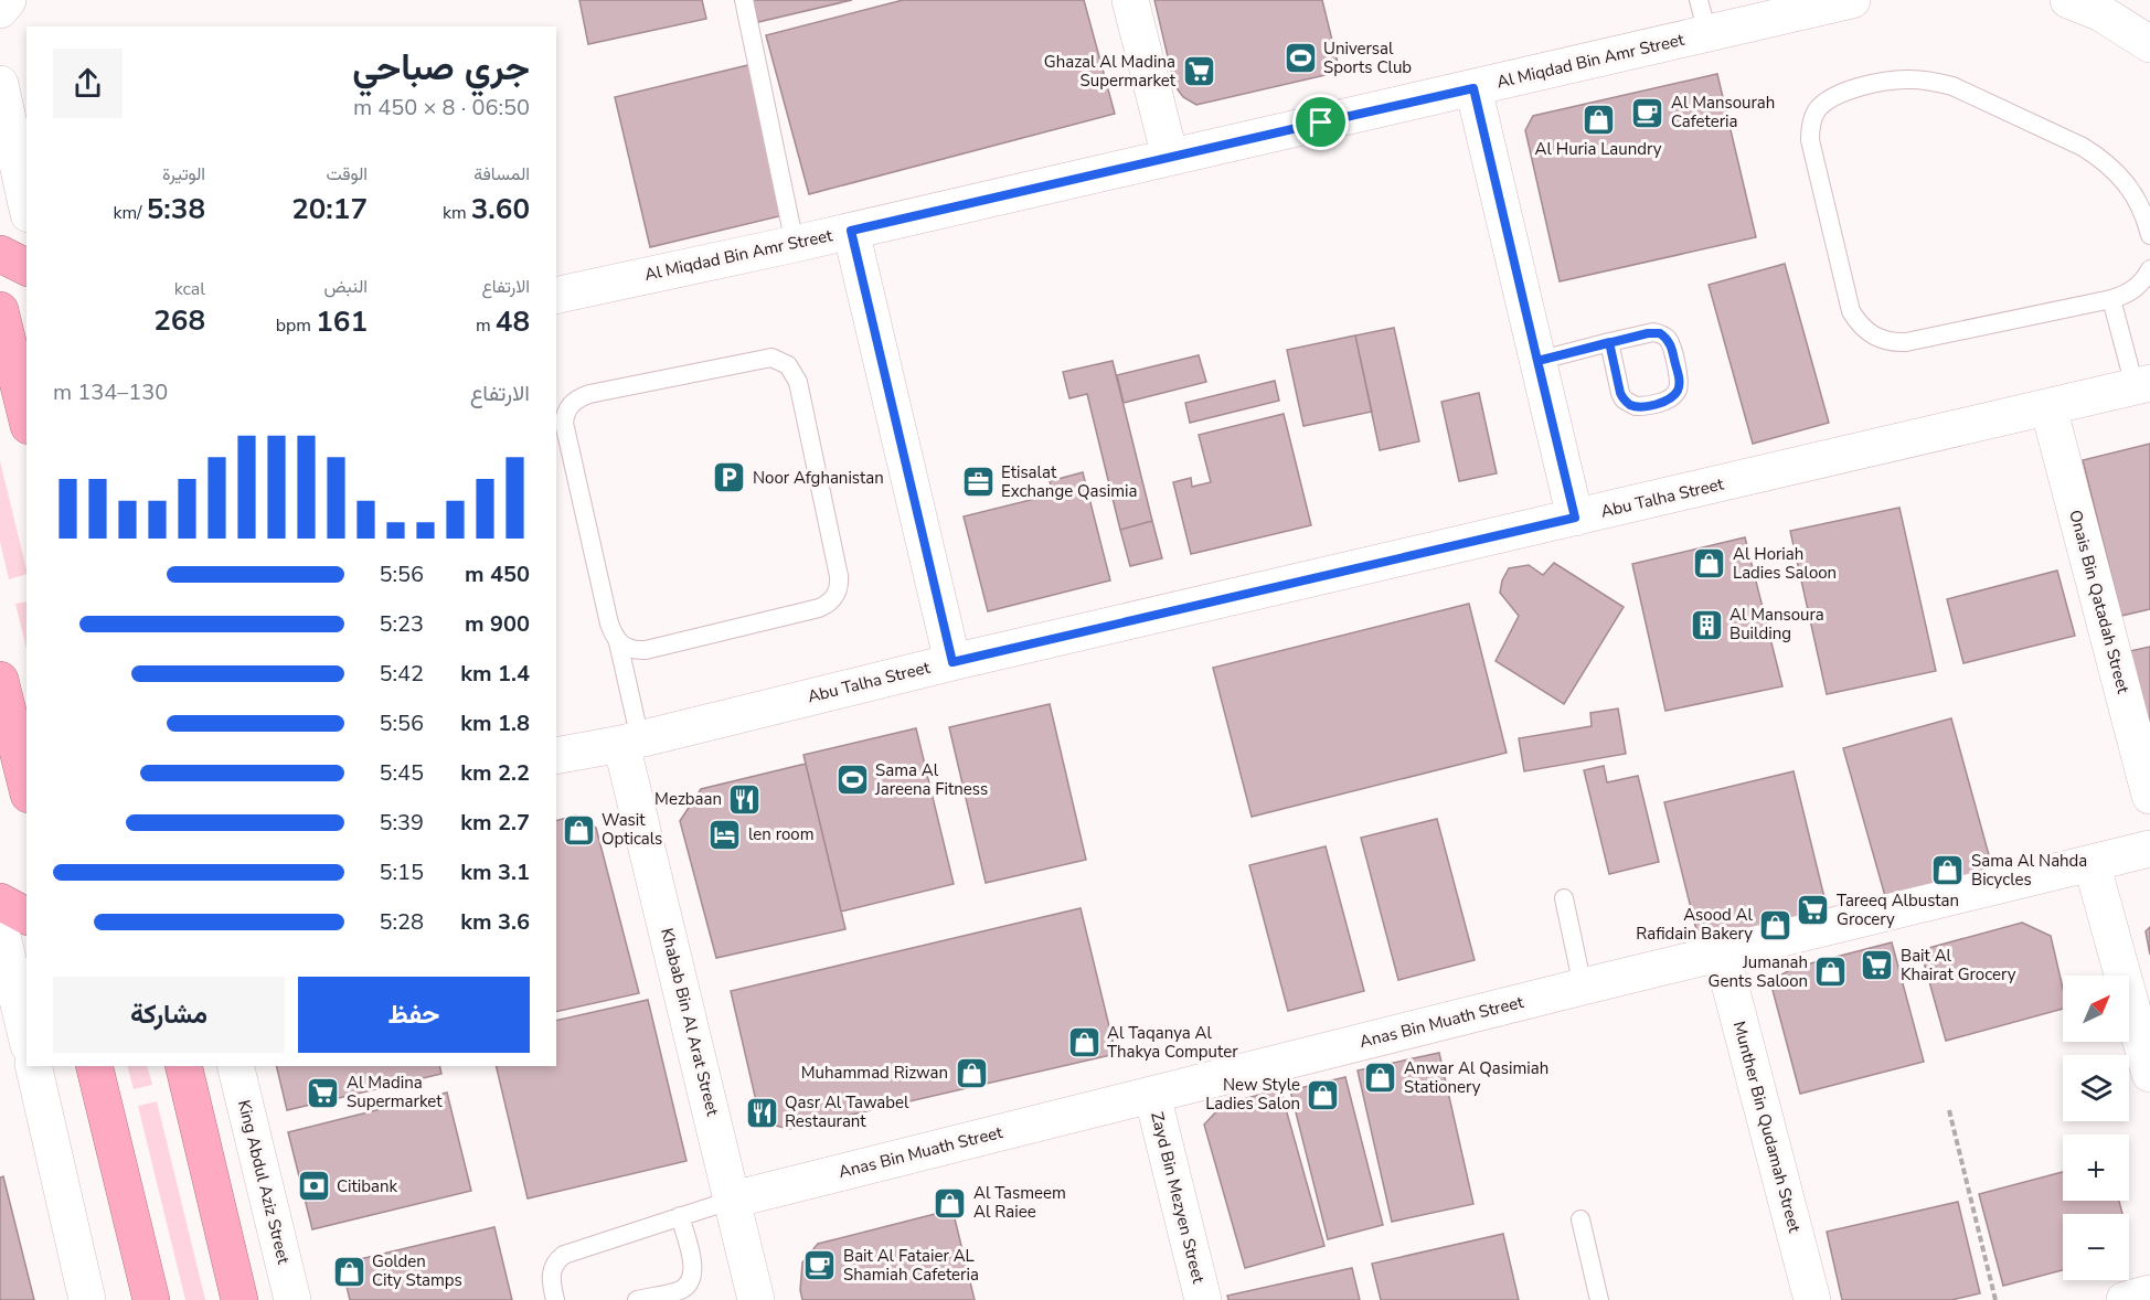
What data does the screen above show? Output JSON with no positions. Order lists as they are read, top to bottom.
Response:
{
  "streets": {
    "street": [
      "Al Miqdad Bin Amr Street",
      "Abu Talha Street",
      "Onais Bin Qatadah Street",
      "Khabab Bin Al Arat Street",
      "Anas Bin Muath Street",
      "Munther Bin Qudamah Street",
      "King Abdul Aziz Street",
      "Zayd Bin Mezyen Street"
    ]
  },
  "crossings": [
    ["Abu Talha Street", "Onais Bin Qatadah Street"],
    ["Abu Talha Street", "Khabab Bin Al Arat Street"],
    ["Khabab Bin Al Arat Street", "Anas Bin Muath Street"],
    ["Anas Bin Muath Street", "Munther Bin Qudamah Street"],
    ["Anas Bin Muath Street", "Zayd Bin Mezyen Street"]
  ],
  "places": {
    "sports": ["Universal Sports Club", "Sama Al Jareena Fitness"],
    "supermarket": [
      "Ghazal Al Madina Supermarket",
      "Tareeq Albustan Grocery",
      "Bait Al Khairat Grocery",
      "Al Madina Supermarket"
    ],
    "cafe": ["Al Mansourah Cafeteria", "Bait Al Fataier AL Shamiah Cafeteria"],
    "shop": [
      "Al Huria Laundry",
      "Al Horiah Ladies Saloon",
      "Wasit Opticals",
      "Sama Al Nahda Bicycles",
      "Asood Al Rafidain Bakery",
      "Jumanah Gents Saloon",
      "Al Taqanya Al Thakya Computer",
      "Muhammad Rizwan",
      "Anwar Al Qasimiah Stationery",
      "New Style Ladies Salon",
      "Al Tasmeem Al Raiee",
      "Golden City Stamps"
    ],
    "parking": ["Noor Afghanistan"],
    "office": ["Etisalat Exchange Qasimia"],
    "building": ["Al Mansoura Building"],
    "restaurant": ["Mezbaan", "Qasr Al Tawabel Restaurant"],
    "hotel": ["len room"],
    "bank": ["Citibank"]
  },
  "north": "top right",
  "page": {
    "heading": ["جري صباحي", "06:50 · 8 × 450 m"],
    "stats": [
      ["المسافة", "3.60 km"],
      ["الوقت", "20:17"],
      ["الوتيرة", "5:38 /km"],
      ["الارتفاع", "48 m"],
      ["النبض", "161 bpm"],
      ["kcal", "268"]
    ],
    "chart": ["الارتفاع", "130–134 m"],
    "list": [
      {
        "name": "450 m",
        "note": "5:56"
      },
      {
        "name": "900 m",
        "note": "5:23"
      },
      {
        "name": "1.4 km",
        "note": "5:42"
      },
      {
        "name": "1.8 km",
        "note": "5:56"
      },
      {
        "name": "2.2 km",
        "note": "5:45"
      },
      {
        "name": "2.7 km",
        "note": "5:39"
      },
      {
        "name": "3.1 km",
        "note": "5:15"
      },
      {
        "name": "3.6 km",
        "note": "5:28"
      }
    ],
    "buttons": ["حفظ", "مشاركة"],
    "map_buttons": ["+", "−"]
  }
}
